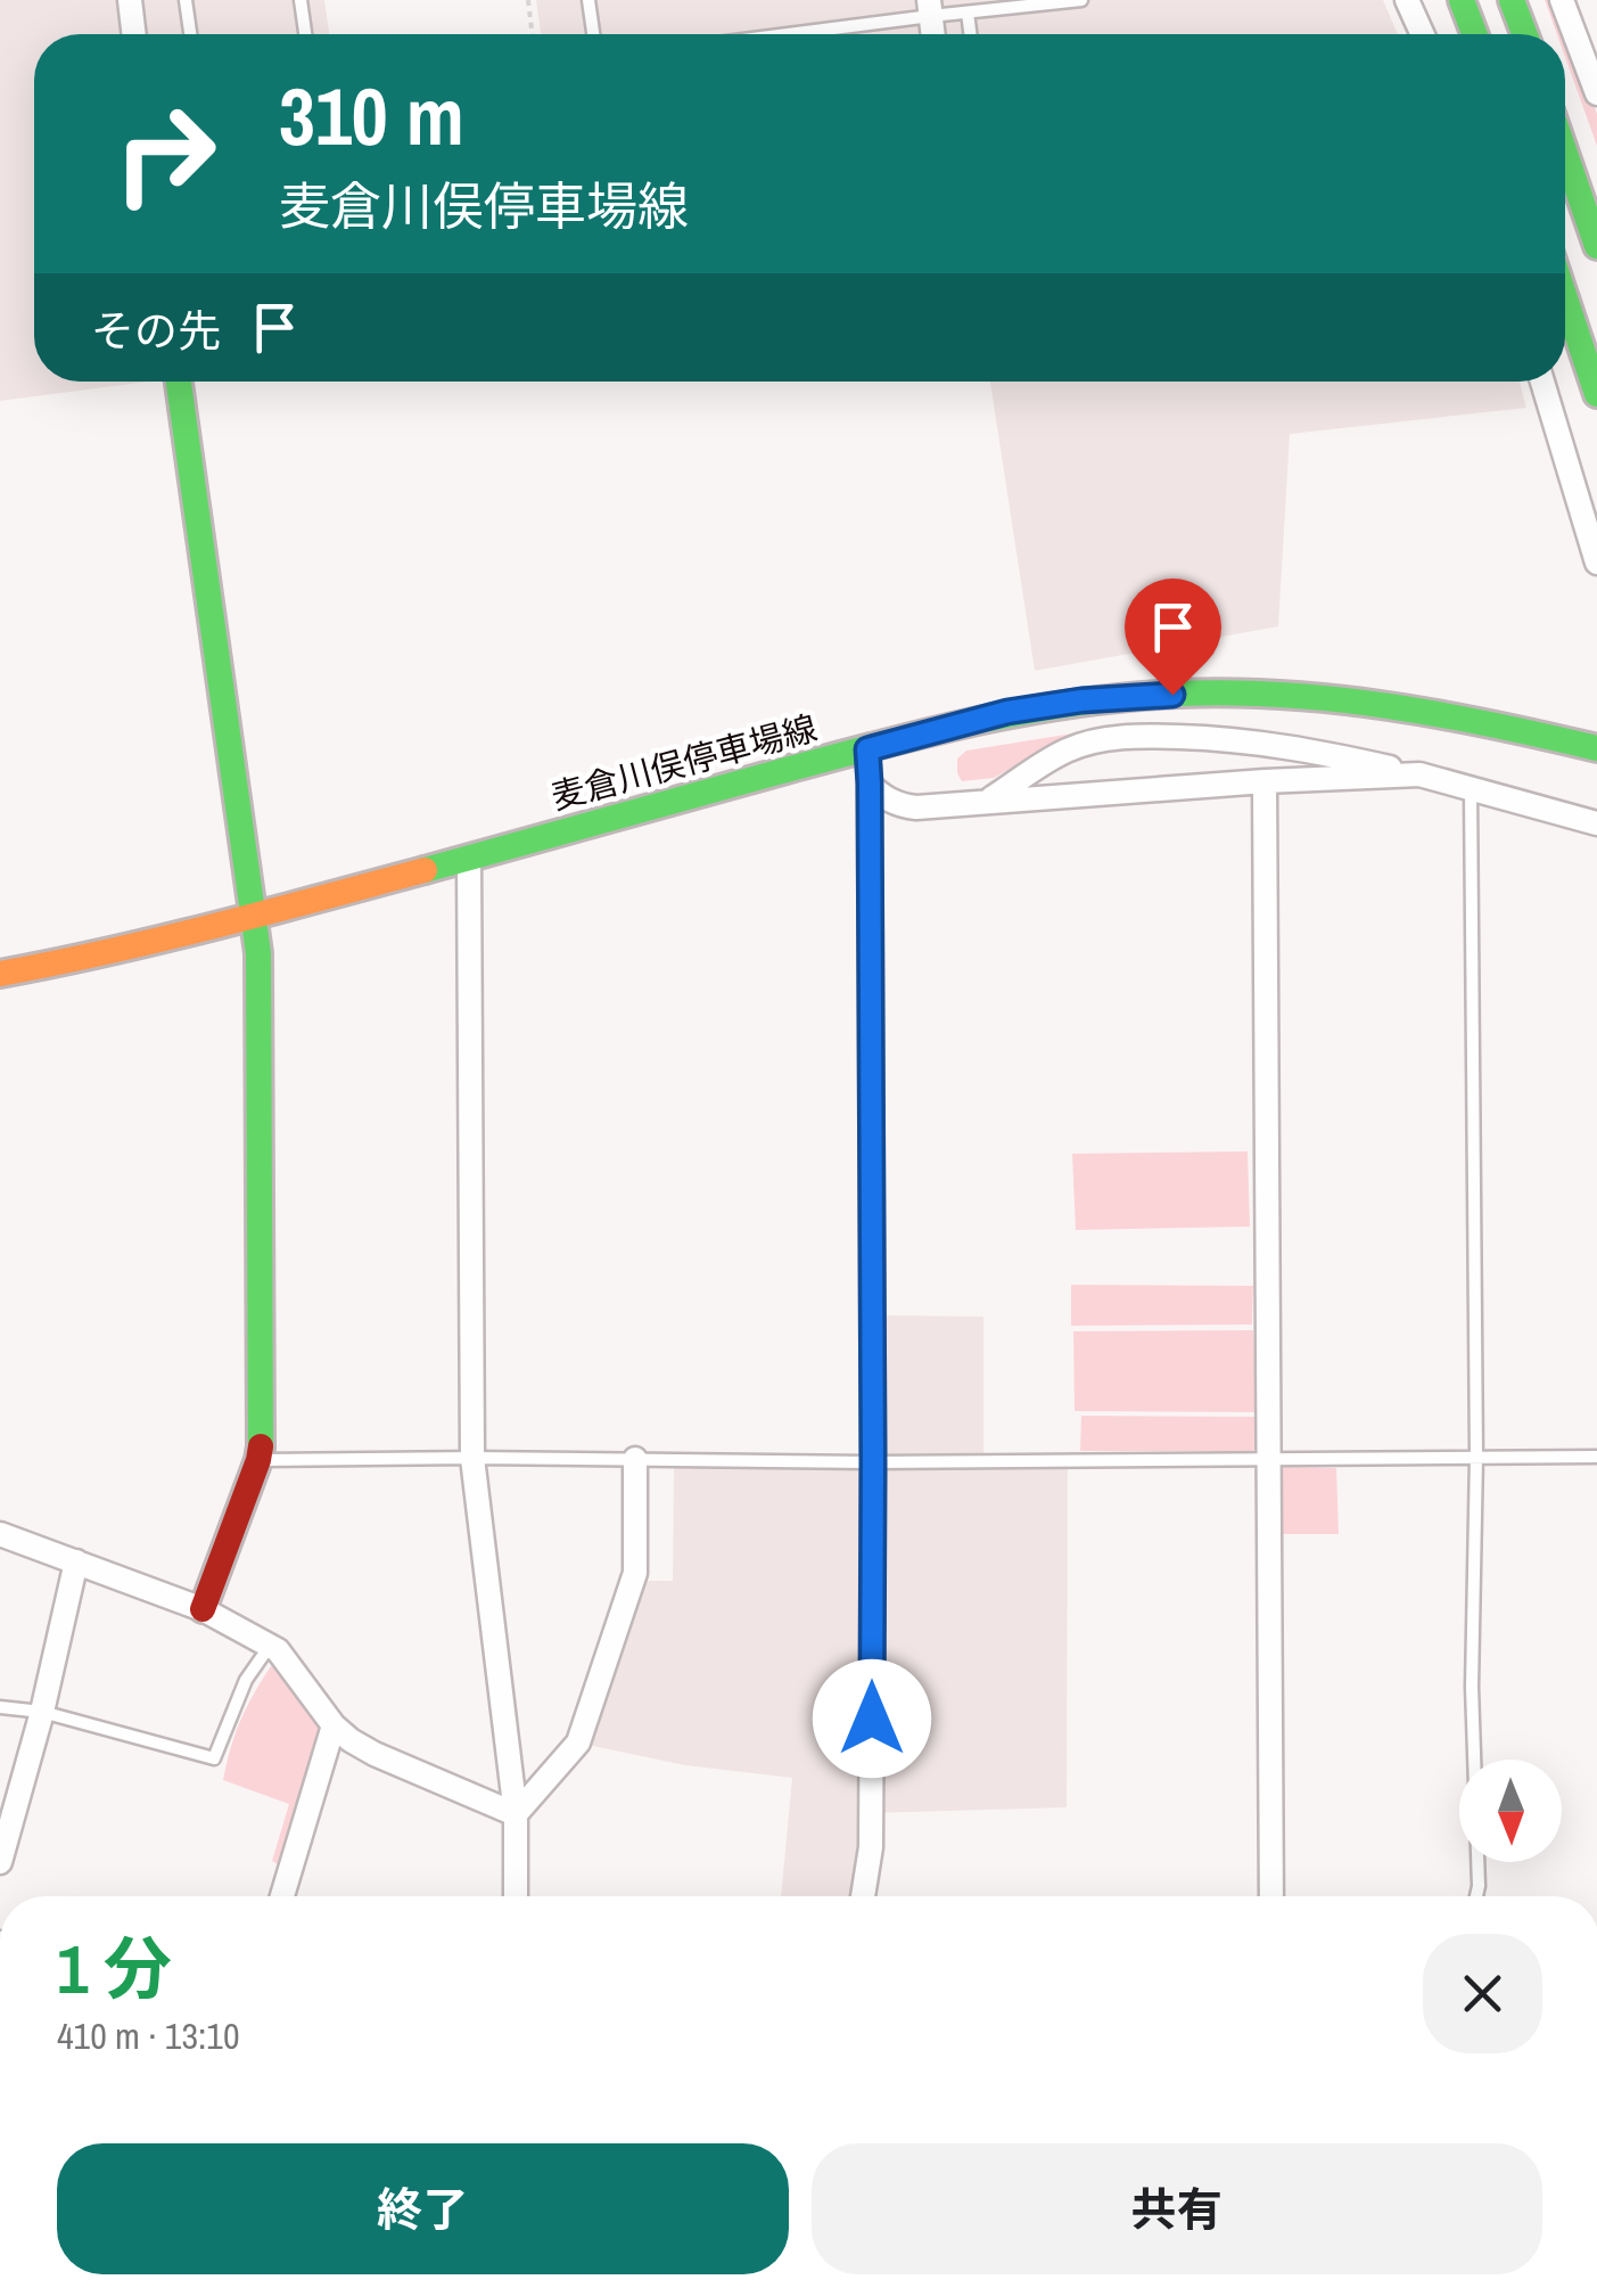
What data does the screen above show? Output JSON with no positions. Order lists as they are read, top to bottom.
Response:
{
  "streets": {
    "main road": ["麦倉川俣停車場線"]
  },
  "north": "bottom",
  "page": {
    "turn": ["310 m", "麦倉川俣停車場線"],
    "then": "その先",
    "heading": ["1 分", "410 m · 13:10"],
    "buttons": ["終了", "共有"]
  }
}
